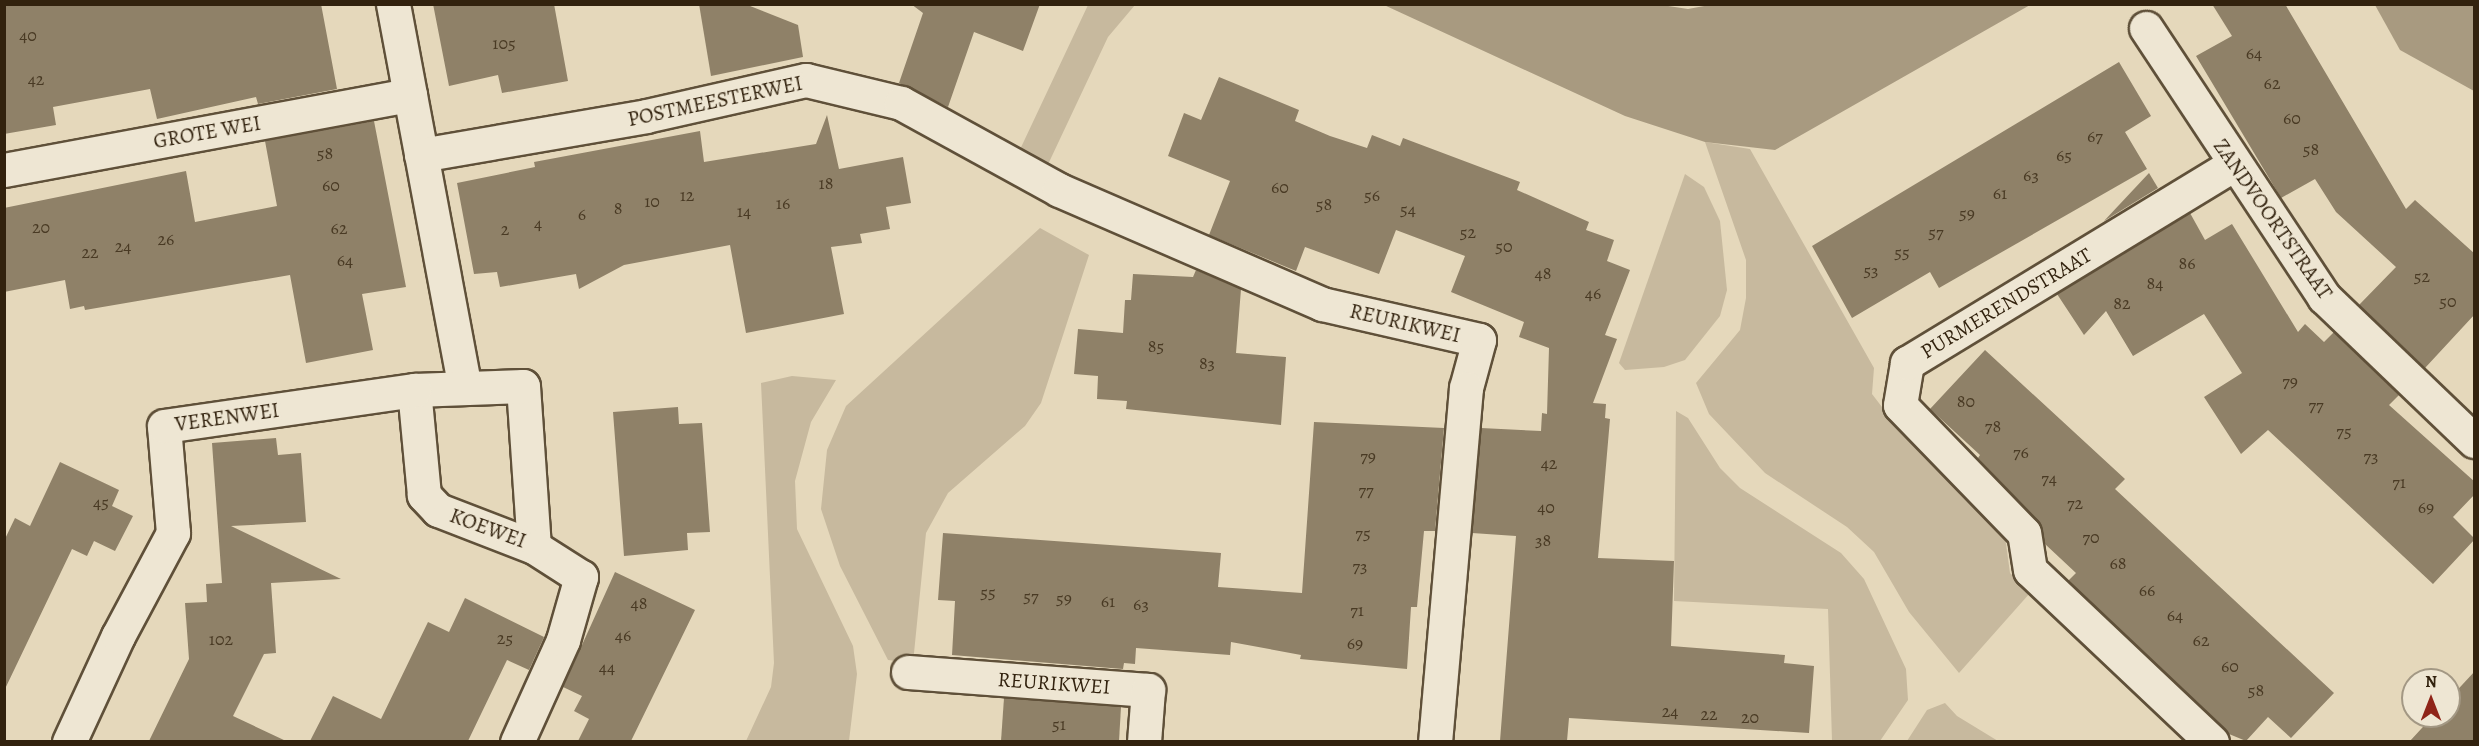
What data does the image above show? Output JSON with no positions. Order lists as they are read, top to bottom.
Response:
{
  "streets": {
    "street": [
      "POSTMEESTERWEI",
      "GROTE WEI",
      "ZANDVOORTSTRAAT",
      "PURMERENDSTRAAT",
      "REURIKWEI",
      "VERENWEI",
      "KOEWEI"
    ]
  },
  "crossings": [
    ["POSTMEESTERWEI", "REURIKWEI"],
    ["ZANDVOORTSTRAAT", "PURMERENDSTRAAT"],
    ["VERENWEI", "KOEWEI"]
  ],
  "house_numbers": [
    "40",
    "105",
    "64",
    "42",
    "62",
    "60",
    "67",
    "58",
    "58",
    "65",
    "63",
    "18",
    "60",
    "60",
    "61",
    "12",
    "56",
    "10",
    "16",
    "58",
    "8",
    "54",
    "14",
    "59",
    "6",
    "4",
    "20",
    "62",
    "2",
    "52",
    "57",
    "26",
    "24",
    "50",
    "22",
    "55",
    "64",
    "86",
    "53",
    "48",
    "52",
    "84",
    "46",
    "50",
    "82",
    "85",
    "83",
    "79",
    "80",
    "77",
    "78",
    "75",
    "76",
    "79",
    "73",
    "42",
    "74",
    "71",
    "77",
    "45",
    "72",
    "40",
    "69",
    "75",
    "70",
    "38",
    "68",
    "73",
    "66",
    "55",
    "57",
    "59",
    "61",
    "48",
    "63",
    "71",
    "64",
    "46",
    "25",
    "102",
    "62",
    "69",
    "60",
    "44",
    "58",
    "24",
    "22",
    "20",
    "51"
  ],
  "north": "top"
}
